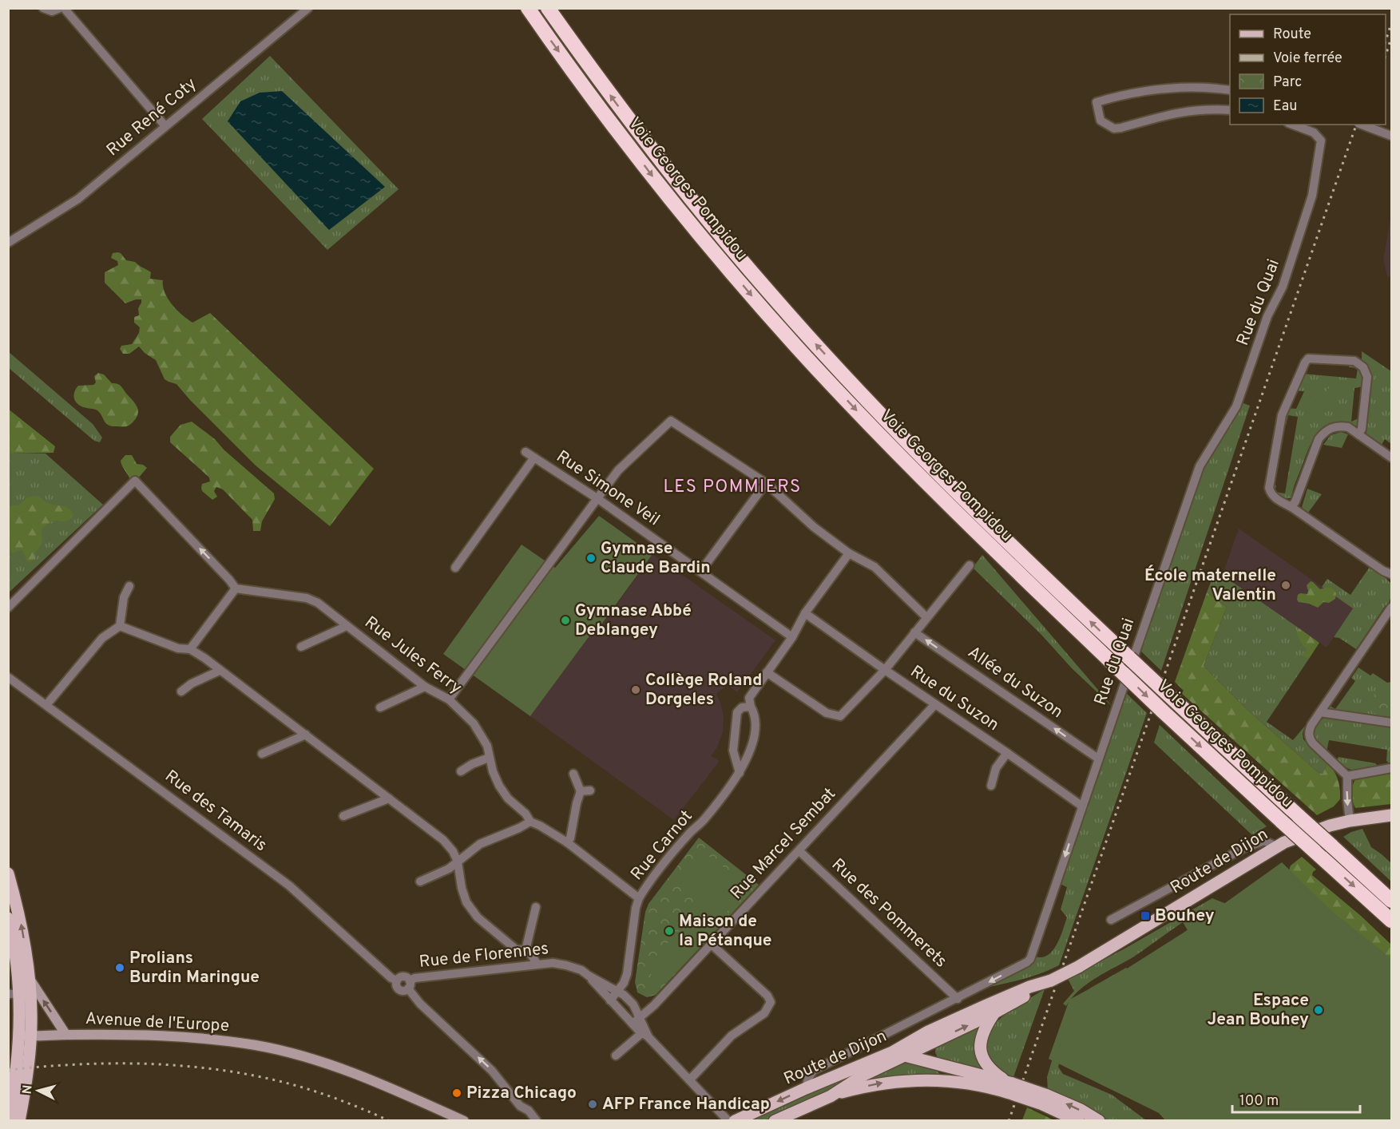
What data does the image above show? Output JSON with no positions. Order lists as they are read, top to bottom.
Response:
{
  "streets": {
    "highway": ["Voie Georges Pompidou"],
    "main road": ["Route de Dijon", "Avenue de l'Europe"],
    "street": [
      "Rue René Coty",
      "Rue du Quai",
      "Rue Simone Veil",
      "Rue Jules Ferry",
      "Allée du Suzon",
      "Rue du Suzon",
      "Rue des Tamaris",
      "Rue Marcel Sembat",
      "Rue Carnot",
      "Rue des Pommerets",
      "Rue de Florennes"
    ]
  },
  "crossings": [
    ["Rue du Quai", "Allée du Suzon"],
    ["Rue du Quai", "Rue du Suzon"],
    ["Rue du Quai", "Route de Dijon"],
    ["Rue du Quai", "Rue des Pommerets"],
    ["Rue Jules Ferry", "Rue Carnot"],
    ["Rue du Suzon", "Rue Marcel Sembat"],
    ["Rue des Tamaris", "Rue de Florennes"],
    ["Rue Marcel Sembat", "Rue des Pommerets"],
    ["Rue Marcel Sembat", "Rue de Florennes"],
    ["Rue Carnot", "Rue de Florennes"]
  ],
  "one_way": ["Allée du Suzon"],
  "districts": ["LES POMMIERS"],
  "places": {
    "other": [
      "Gymnase Claude Bardin",
      "École maternelle Valentin",
      "Gymnase Abbé Deblangey",
      "Collège Roland Dorgeles",
      "Maison de la Pétanque",
      "Prolians Burdin Maringue",
      "Espace Jean Bouhey",
      "Pizza Chicago",
      "AFP France Handicap"
    ],
    "transit": ["Bouhey"]
  },
  "legend": [
    "Route",
    "Voie ferrée",
    "Parc",
    "Eau"
  ],
  "scale_bar": "100 m",
  "north": "left"
}
